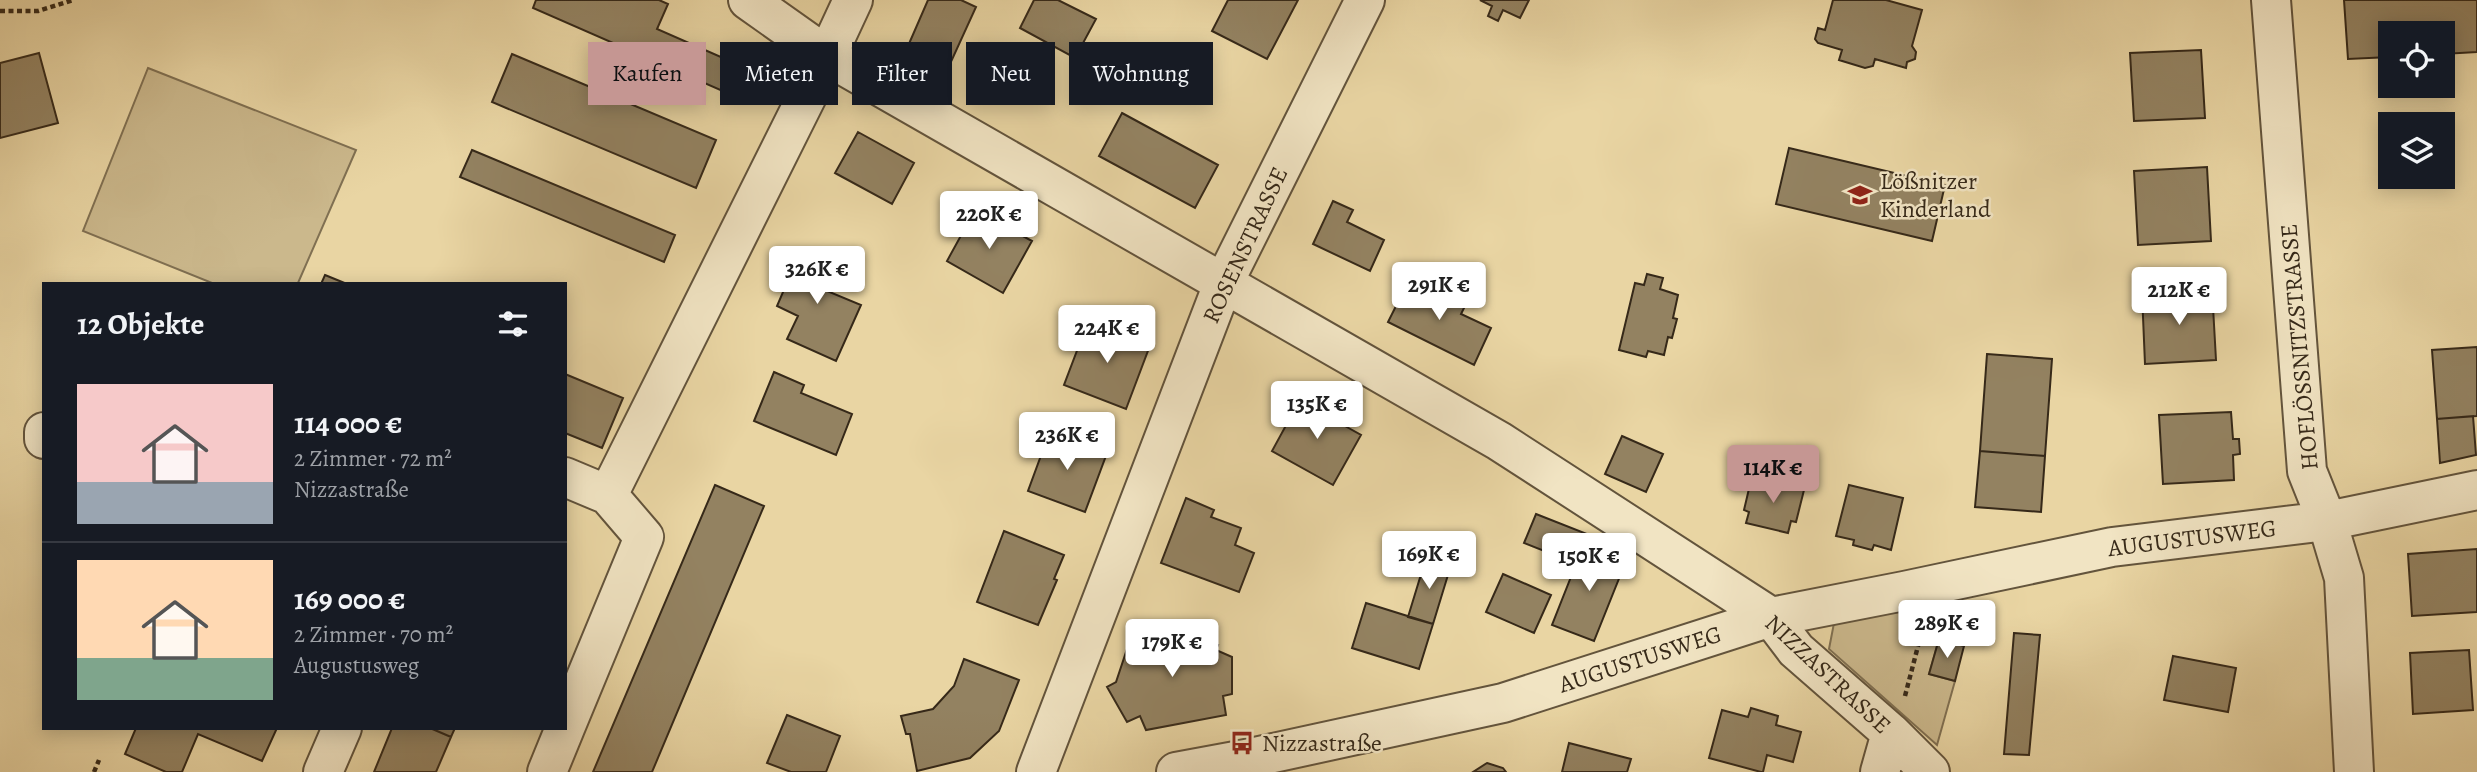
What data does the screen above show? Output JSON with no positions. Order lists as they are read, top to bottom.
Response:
{
  "streets": {
    "street": [
      "ROSENSTRASSE",
      "HOFLÖSSNITZSTRASSE",
      "AUGUSTUSWEG",
      "NIZZASTRASSE"
    ]
  },
  "crossings": [
    ["ROSENSTRASSE", "NIZZASTRASSE"],
    ["HOFLÖSSNITZSTRASSE", "AUGUSTUSWEG"],
    ["AUGUSTUSWEG", "NIZZASTRASSE"]
  ],
  "places": {
    "school or university": ["Lößnitzer Kinderland"],
    "bus stop": ["Nizzastraße"]
  },
  "page": {
    "chip": [
      "Kaufen",
      "Mieten",
      "Filter",
      "Neu",
      "Wohnung"
    ],
    "price": [
      "220K €",
      "326K €",
      "291K €",
      "212K €",
      "224K €",
      "135K €",
      "236K €",
      "114K €",
      "169K €",
      "150K €",
      "289K €",
      "179K €"
    ],
    "heading": "12 Objekte",
    "list": [
      {
        "name": "114 000 €",
        "note": "2 Zimmer · 72 m² · Nizzastraße"
      },
      {
        "name": "169 000 €",
        "note": "2 Zimmer · 70 m² · Augustusweg"
      }
    ]
  }
}
